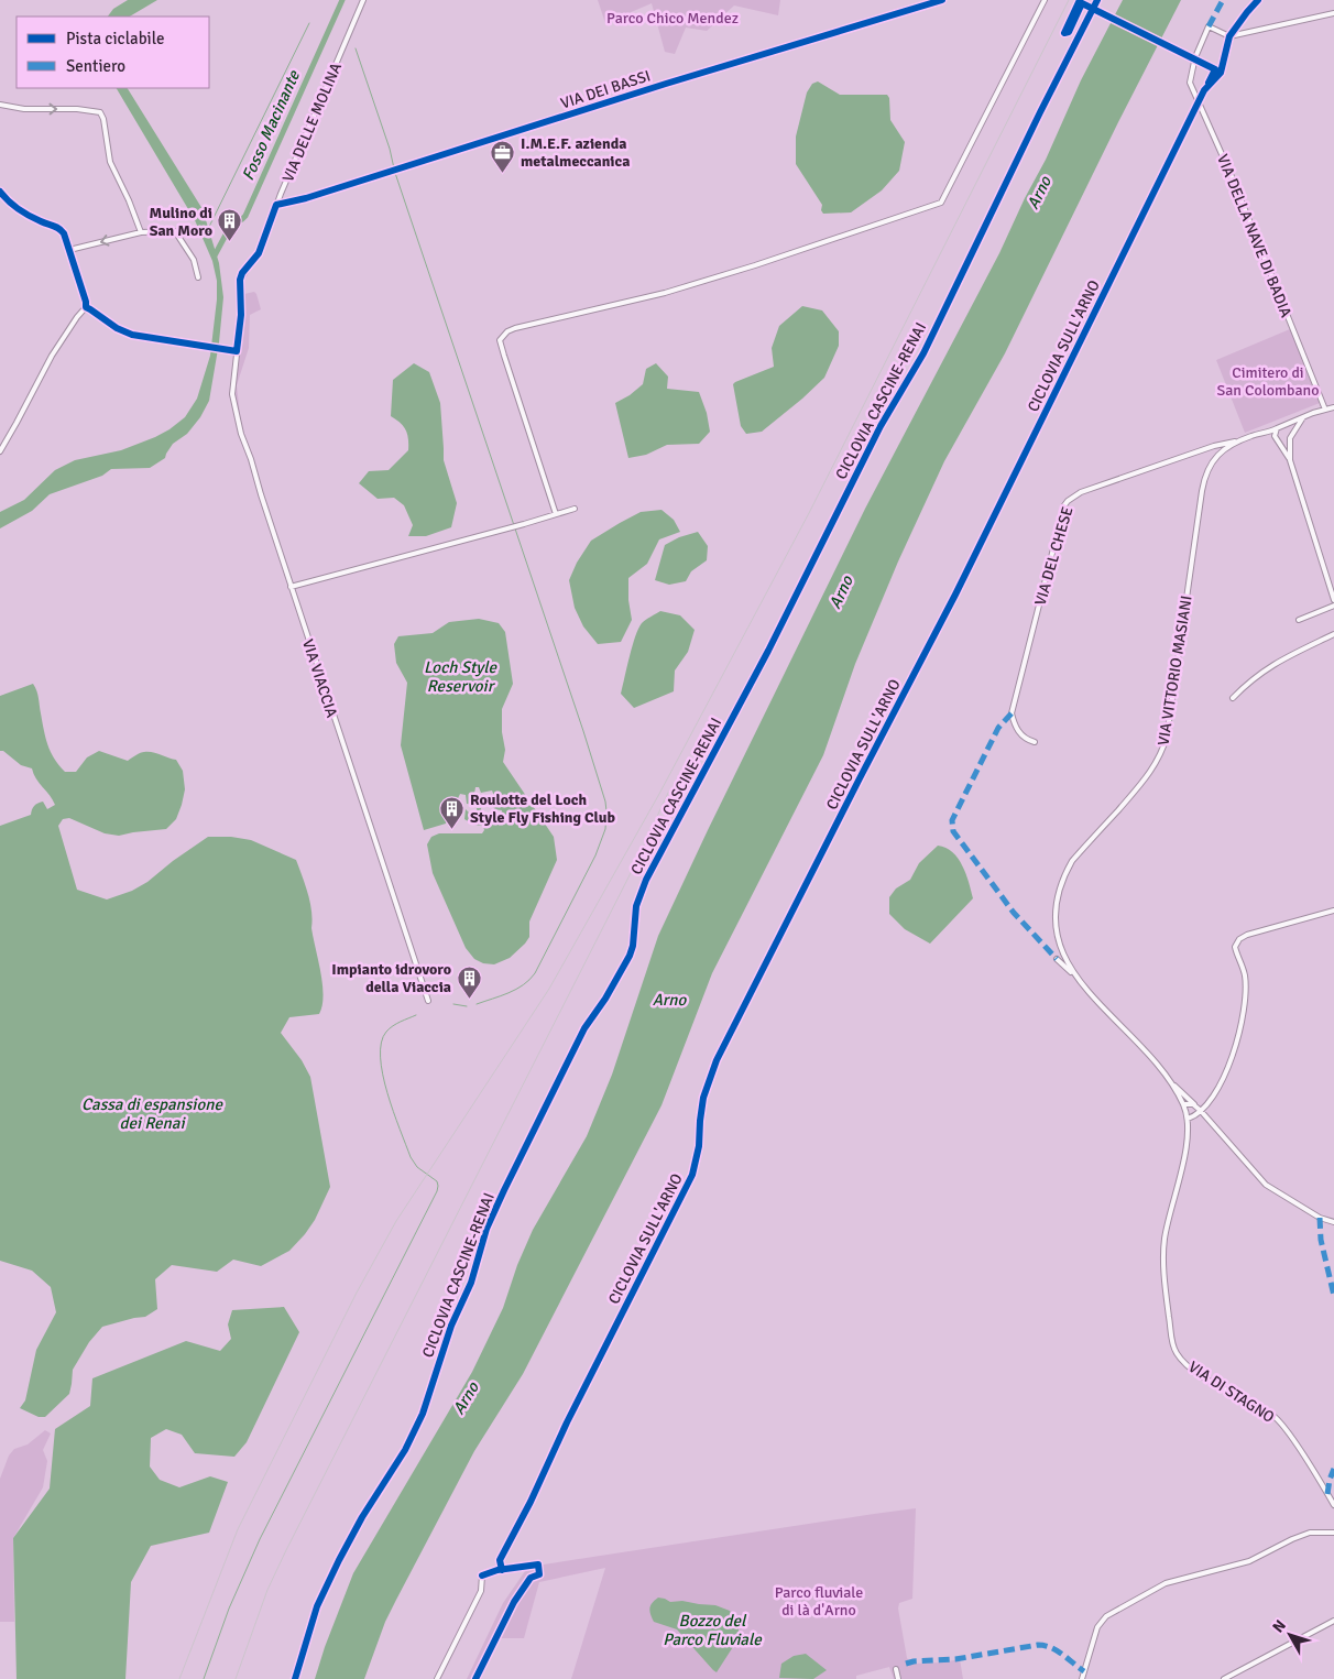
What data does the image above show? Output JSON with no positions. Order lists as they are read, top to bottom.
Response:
{
  "streets": {
    "street": [
      "VIA DEI BASSI",
      "VIA DELLE MOLINA",
      "VIA DELLA NAVE DI BADIA",
      "VIA DEL CHESE",
      "VIA VITTORIO MASIANI",
      "VIA VIACCIA",
      "VIA DI STAGNO"
    ],
    "cycle path": ["CICLOVIA SULL'ARNO", "CICLOVIA CASCINE-RENAI"]
  },
  "crossings": [
    ["VIA DEI BASSI", "VIA DELLE MOLINA"],
    ["VIA DELLE MOLINA", "VIA VIACCIA"],
    ["VIA DEL CHESE", "VIA VITTORIO MASIANI"],
    ["VIA VITTORIO MASIANI", "VIA DI STAGNO"]
  ],
  "water": [
    "Fosso Macinante",
    "Arno",
    "Loch Style Reservoir",
    "Cassa di espansione dei Renai",
    "Bozzo del Parco Fluviale"
  ],
  "parks": ["Parco Chico Mendez", "Cimitero di San Colombano", "Parco fluviale di là d'Arno"],
  "places": {
    "office": ["I.M.E.F. azienda metalmeccanica"],
    "building": ["Mulino di San Moro", "Roulotte del Loch Style Fly Fishing Club", "Impianto idrovoro della Viaccia"]
  },
  "legend": ["Pista ciclabile", "Sentiero"],
  "north": "top left"
}
